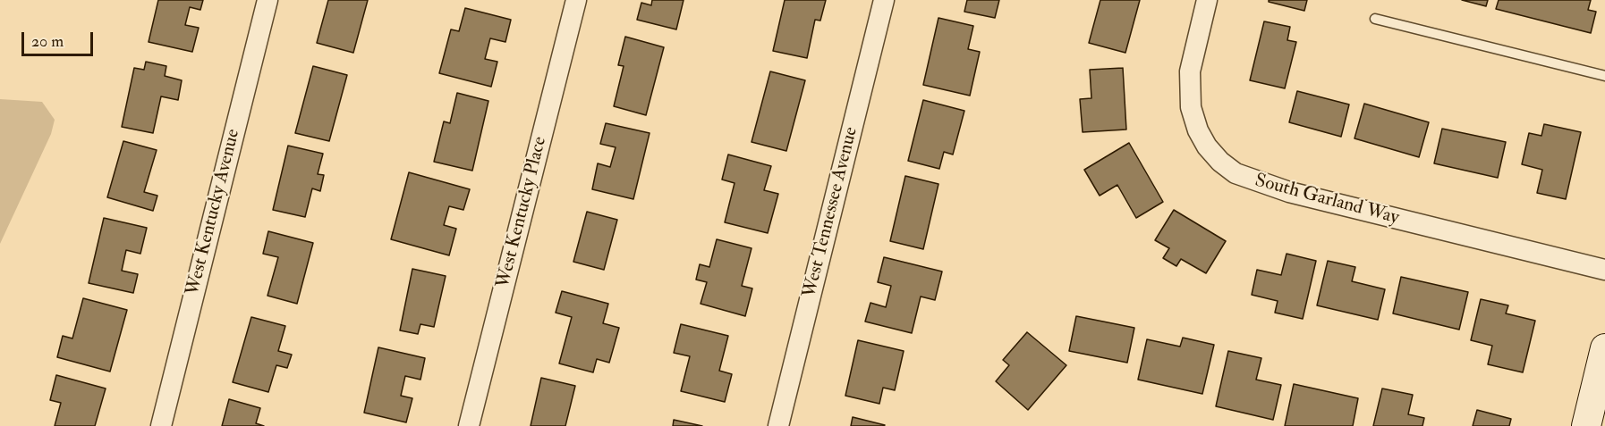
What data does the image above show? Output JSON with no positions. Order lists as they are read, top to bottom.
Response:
{
  "streets": {
    "street": [
      "South Garland Way",
      "West Kentucky Avenue",
      "West Kentucky Place",
      "West Tennessee Avenue"
    ]
  },
  "scale_bar": "20 m"
}
